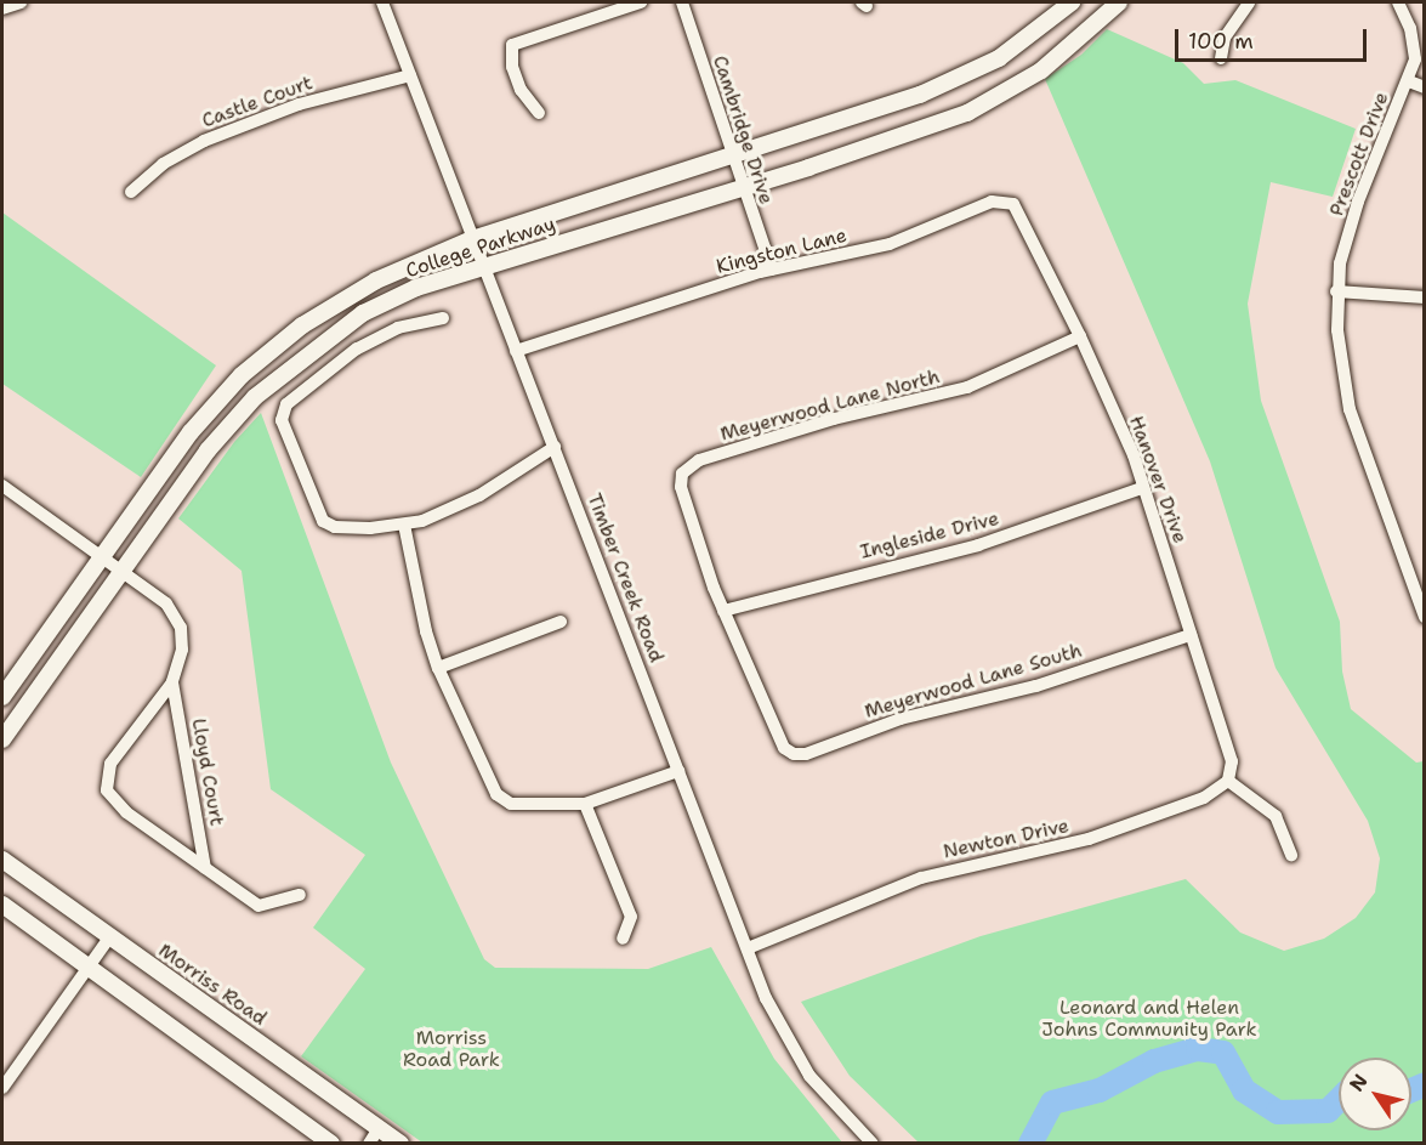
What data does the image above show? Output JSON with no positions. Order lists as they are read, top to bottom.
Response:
{
  "streets": {
    "main road": ["College Parkway", "Morriss Road"],
    "street": [
      "Castle Court",
      "Cambridge Drive",
      "Prescott Drive",
      "Kingston Lane",
      "Meyerwood Lane North",
      "Hanover Drive",
      "Ingleside Drive",
      "Timber Creek Road",
      "Meyerwood Lane South",
      "Lloyd Court",
      "Newton Drive"
    ]
  },
  "crossings": [
    ["Castle Court", "Timber Creek Road"],
    ["Cambridge Drive", "College Parkway"],
    ["Cambridge Drive", "Kingston Lane"],
    ["College Parkway", "Timber Creek Road"],
    ["College Parkway", "Lloyd Court"],
    ["Kingston Lane", "Hanover Drive"],
    ["Kingston Lane", "Timber Creek Road"],
    ["Meyerwood Lane North", "Hanover Drive"],
    ["Meyerwood Lane North", "Ingleside Drive"],
    ["Meyerwood Lane North", "Meyerwood Lane South"],
    ["Hanover Drive", "Ingleside Drive"],
    ["Hanover Drive", "Meyerwood Lane South"],
    ["Hanover Drive", "Newton Drive"],
    ["Ingleside Drive", "Meyerwood Lane South"],
    ["Timber Creek Road", "Newton Drive"]
  ],
  "parks": ["Leonard and Helen Johns Community Park", "Morriss Road Park"],
  "scale_bar": "100 m",
  "north": "top left"
}
